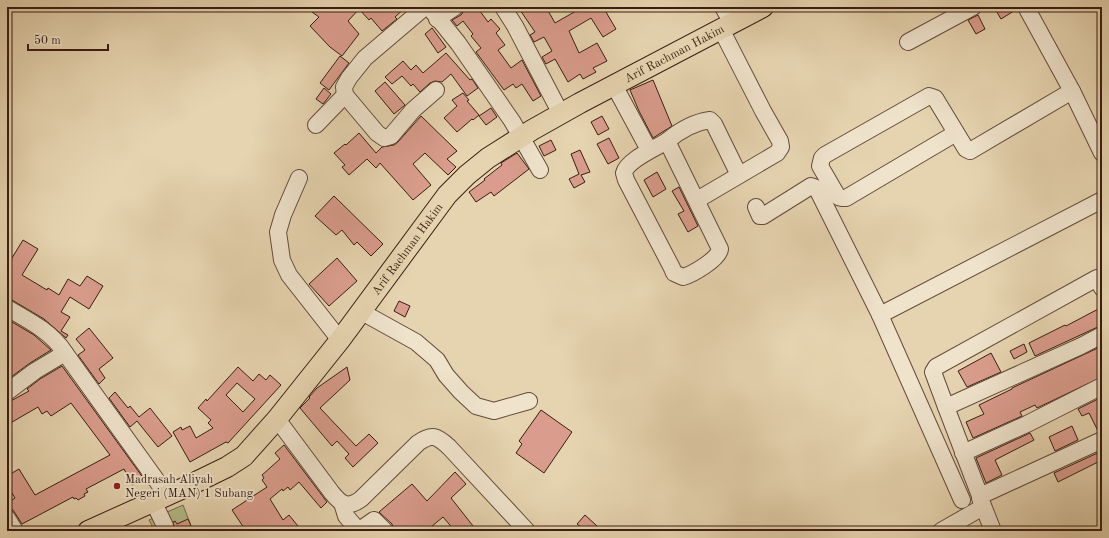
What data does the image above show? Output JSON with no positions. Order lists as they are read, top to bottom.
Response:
{
  "streets": {
    "main road": ["Arif Rachman Hakim"]
  },
  "places": ["Madrasah Aliyah Negeri (MAN) 1 Subang"],
  "scale_bar": "50 m"
}
